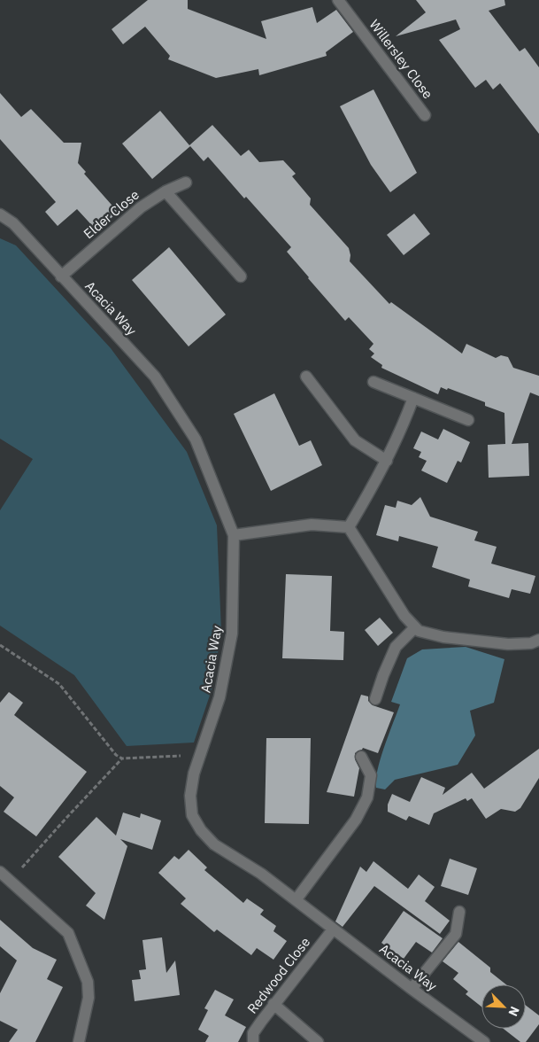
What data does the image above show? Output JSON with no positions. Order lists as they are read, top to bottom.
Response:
{
  "streets": {
    "street": [
      "Willersley Close",
      "Elder Close",
      "Acacia Way",
      "Redwood Close"
    ]
  },
  "crossings": [
    ["Elder Close", "Acacia Way"],
    ["Acacia Way", "Redwood Close"]
  ],
  "north": "bottom right"
}
